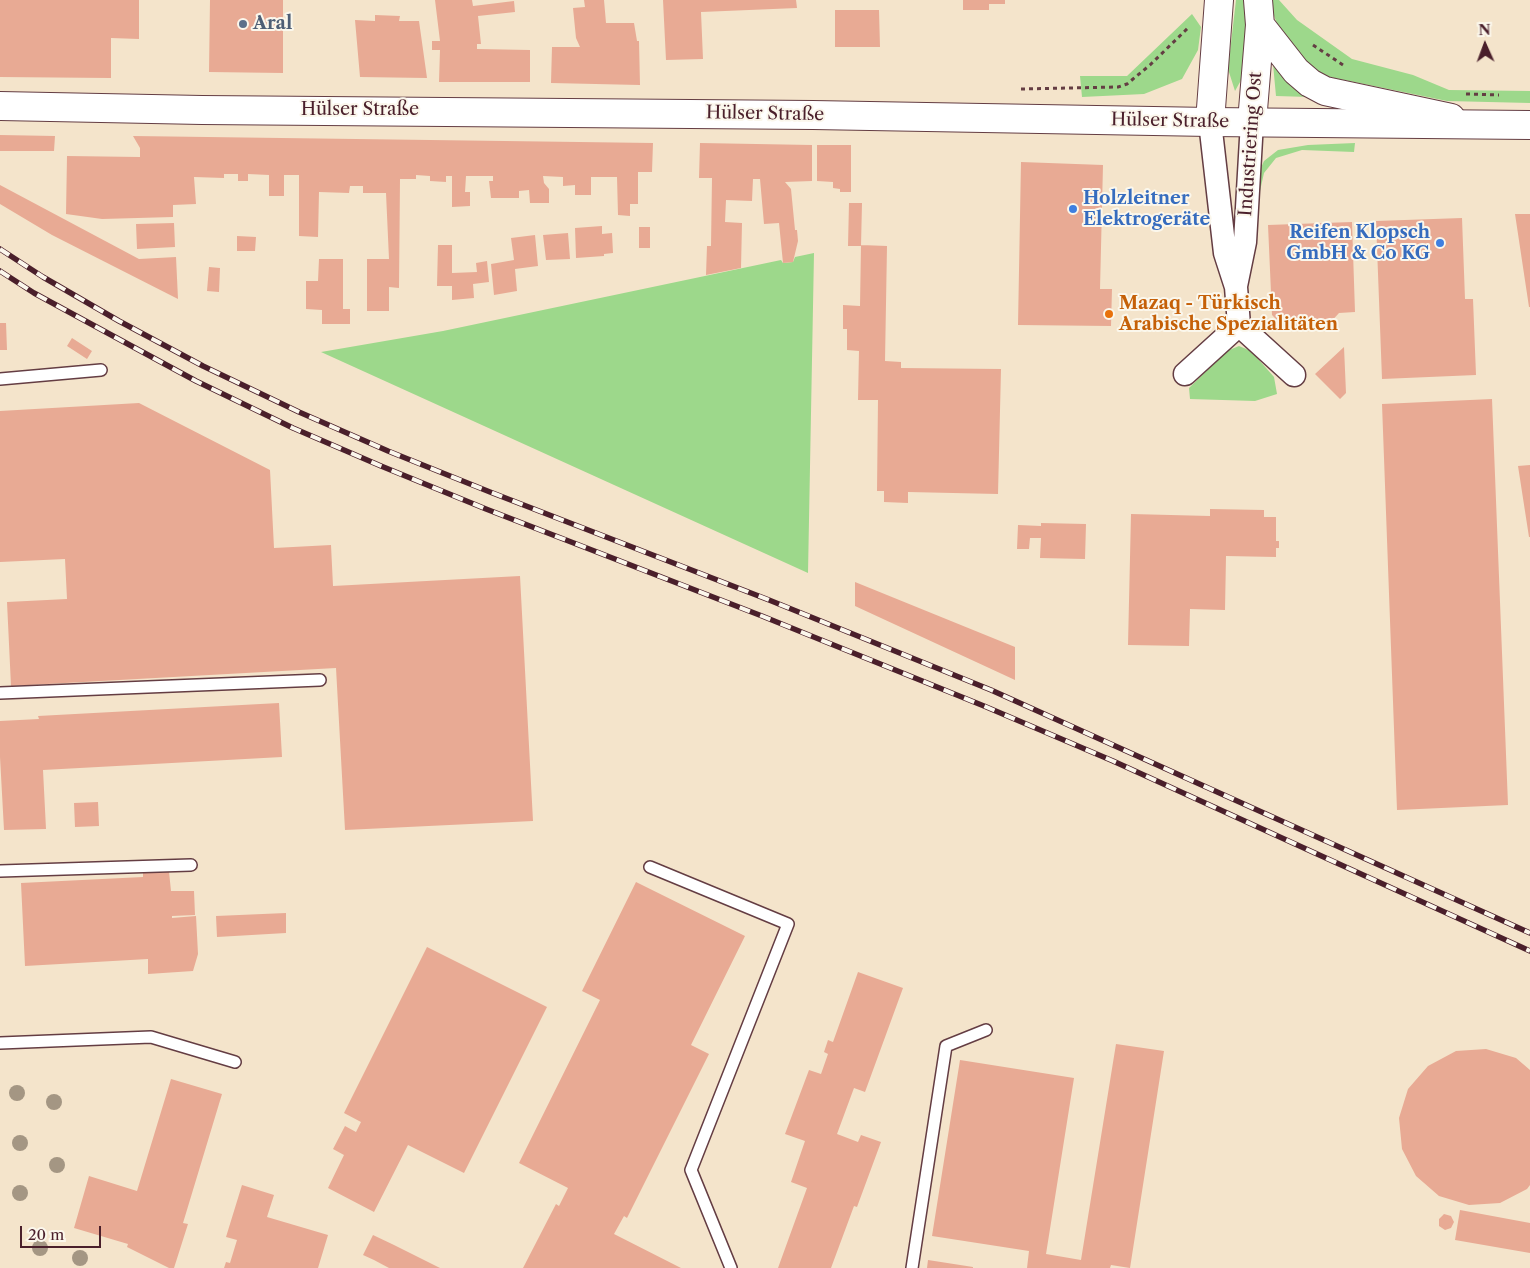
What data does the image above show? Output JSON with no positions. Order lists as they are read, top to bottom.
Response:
{
  "streets": {
    "main road": ["Hülser Straße", "Industriering Ost"]
  },
  "crossings": [
    ["Hülser Straße", "Industriering Ost"]
  ],
  "places": [
    "Aral",
    "Holzleitner Elektrogeräte",
    "Reifen Klopsch GmbH & Co KG",
    "Mazaq - Türkisch Arabische Spezialitäten"
  ],
  "scale_bar": "20 m",
  "north": "top"
}
